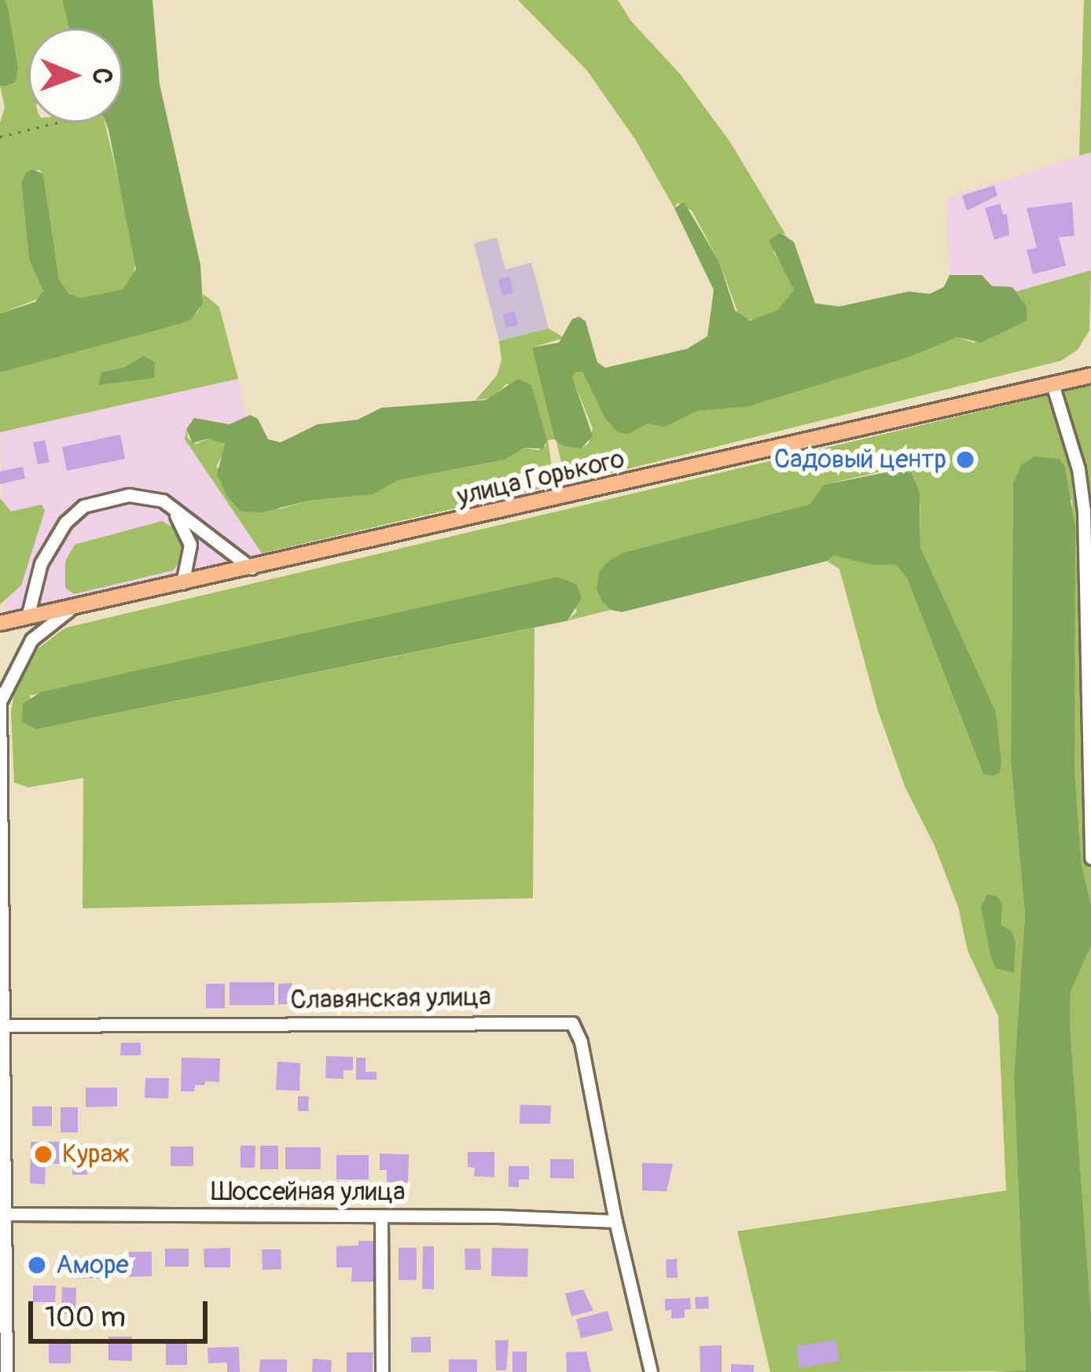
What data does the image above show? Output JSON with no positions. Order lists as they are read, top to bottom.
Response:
{
  "streets": {
    "main road": ["улица Горького"],
    "street": ["Славянская улица", "Шоссейная улица"]
  },
  "crossings": [
    ["Славянская улица", "Шоссейная улица"]
  ],
  "places": ["Садовый центр", "Кураж", "Аморе"],
  "scale_bar": "100 m",
  "north": "right"
}
